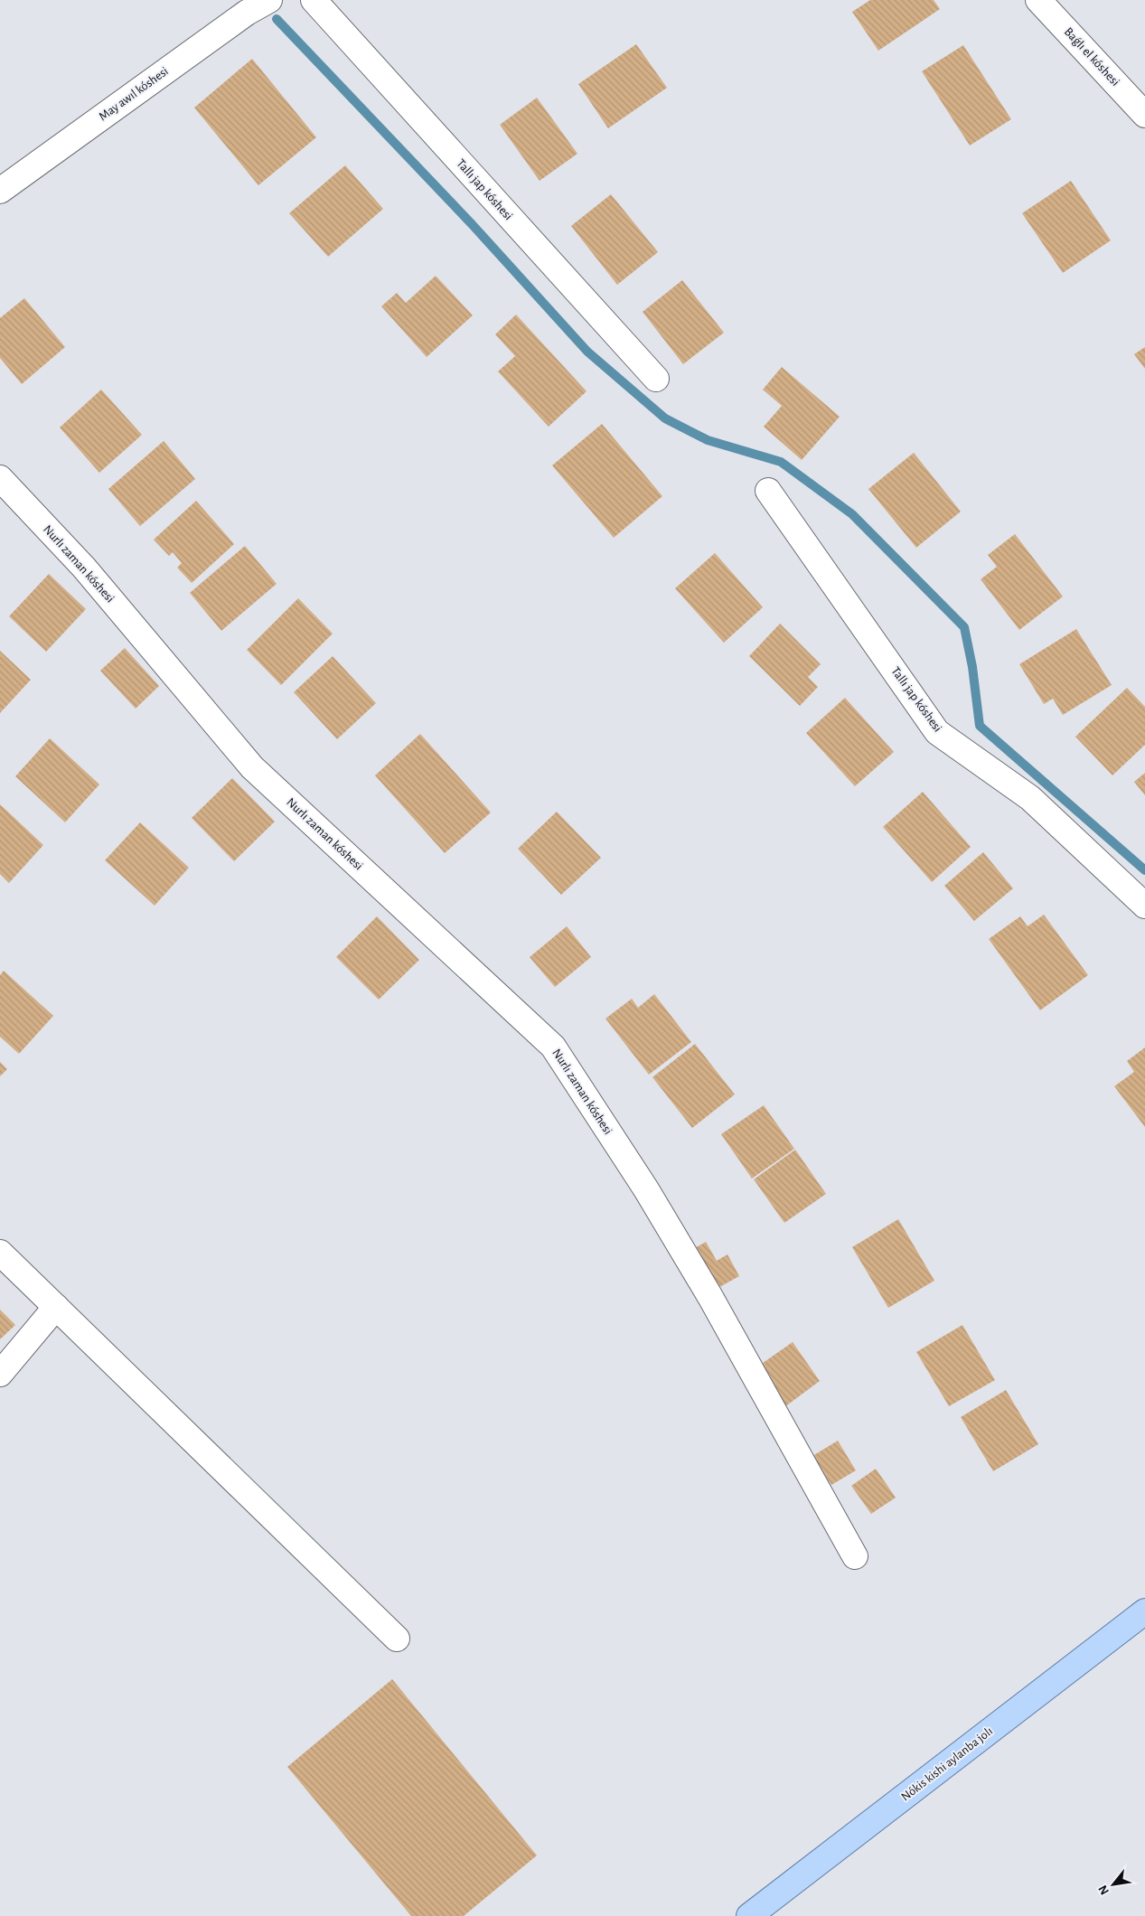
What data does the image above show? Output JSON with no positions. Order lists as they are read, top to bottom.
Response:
{
  "streets": {
    "main road": ["Nókis kishi aylanba jolı"],
    "street": [
      "Baǵlı el kóshesi",
      "May awıl kóshesi",
      "Tallı jap kóshesi",
      "Nurlı zaman kóshesi"
    ]
  },
  "north": "bottom left"
}
